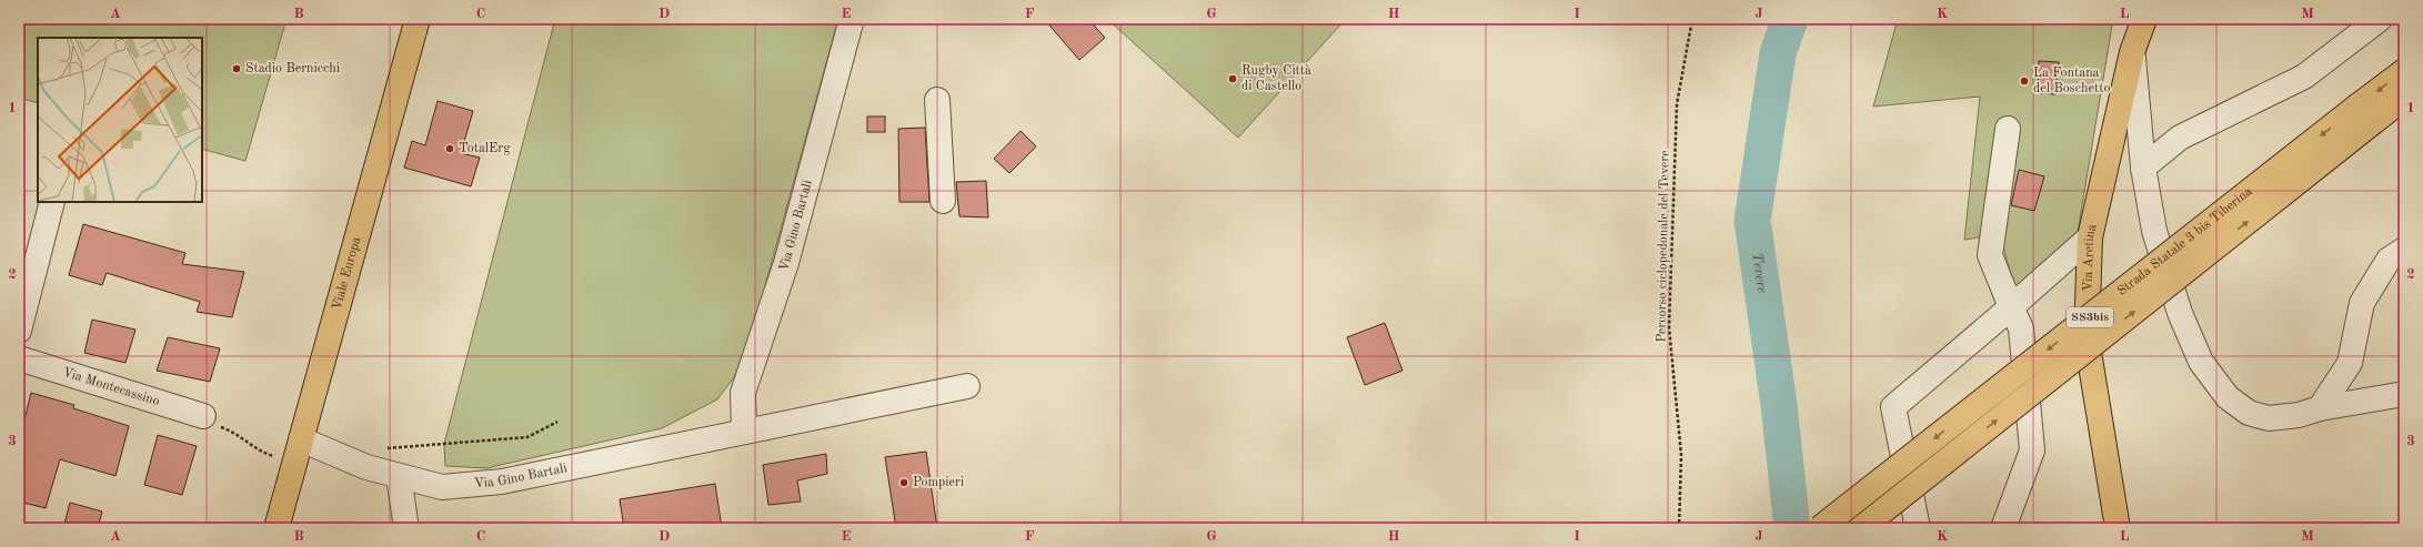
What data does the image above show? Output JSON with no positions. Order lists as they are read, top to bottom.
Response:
{
  "streets": {
    "main road": [
      "Strada Statale 3 bis Tiberina",
      "Via Aretina",
      "Viale Europa",
      "SS3bis"
    ],
    "street": ["Via Gino Bartali", "Via Montecassino"],
    "path": ["Percorso ciclopedonale del Tevere"]
  },
  "crossings": [
    ["Via Gino Bartali", "Viale Europa"]
  ],
  "water": ["Tevere"],
  "places": [
    "Stadio Bernicchi",
    "Rugby Città di Castello",
    "La Fontana del Boschetto",
    "TotalErg",
    "Pompieri"
  ],
  "grid": {
    "columns": [
      "A",
      "B",
      "C",
      "D",
      "E",
      "F",
      "G",
      "H",
      "I",
      "J",
      "K",
      "L",
      "M"
    ],
    "rows": ["1", "2", "3"]
  }
}
